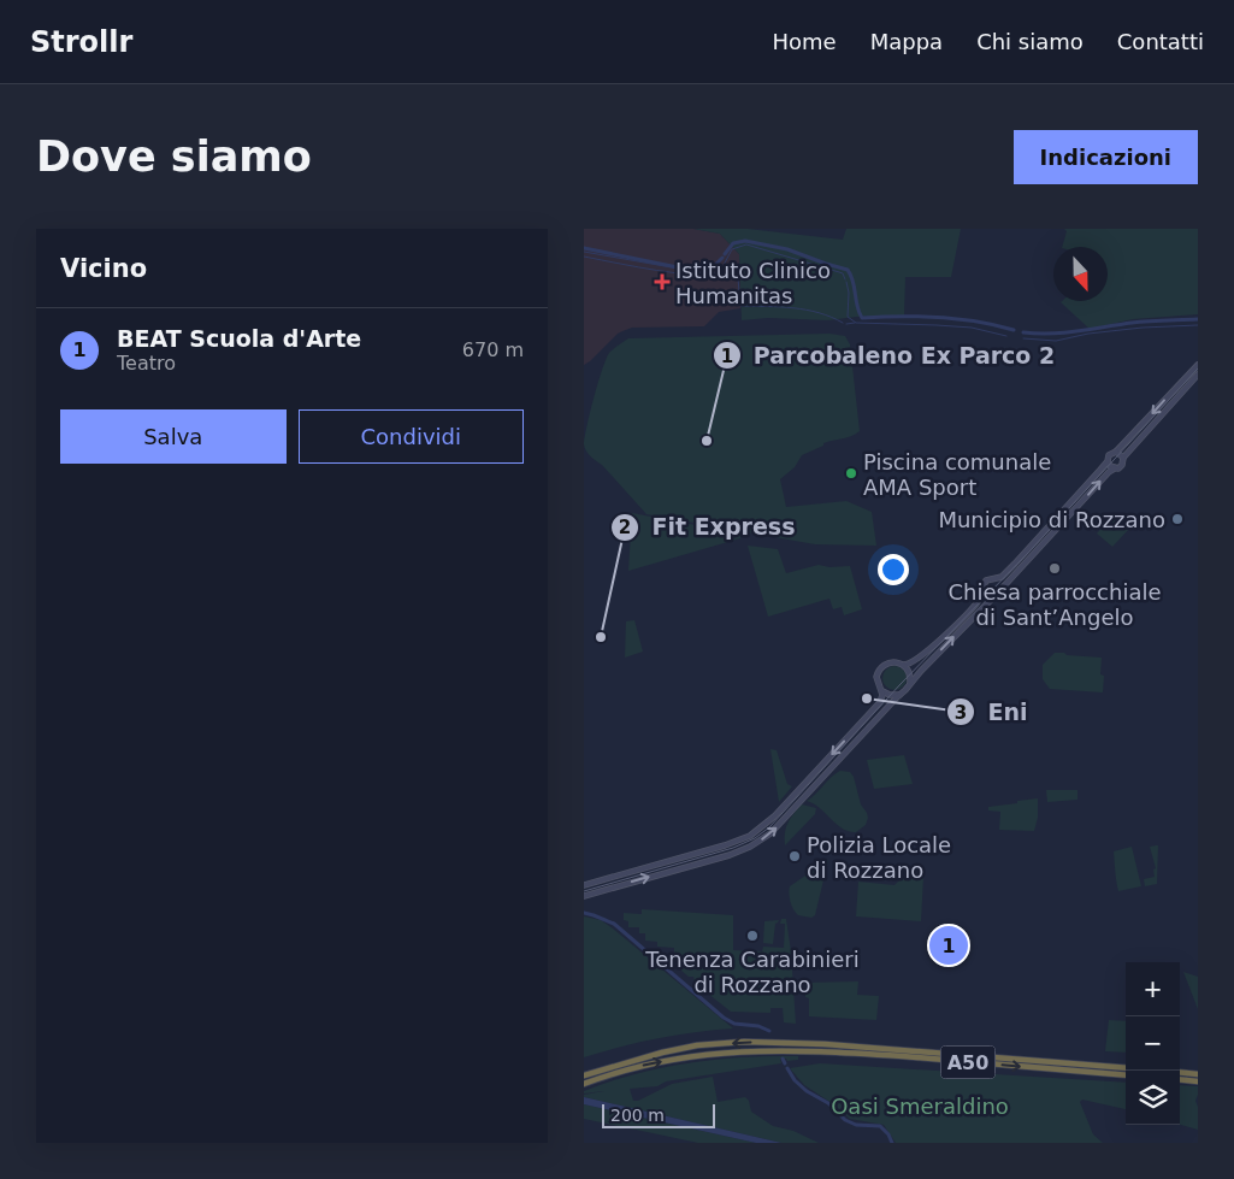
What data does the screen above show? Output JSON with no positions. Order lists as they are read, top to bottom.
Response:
{
  "streets": {
    "highway": ["A50"]
  },
  "parks": ["Oasi Smeraldino"],
  "places": {
    "health": ["Istituto Clinico Humanitas"],
    "other": [
      "Parcobaleno Ex Parco 2",
      "Piscina comunale AMA Sport",
      "Municipio di Rozzano",
      "Chiesa parrocchiale di Sant’Angelo",
      "Fit Express",
      "Eni",
      "Polizia Locale di Rozzano",
      "Tenenza Carabinieri di Rozzano"
    ]
  },
  "scale_bar": "200 m",
  "north": "bottom",
  "page": {
    "header": "Strollr",
    "nav": [
      "Home",
      "Mappa",
      "Chi siamo",
      "Contatti"
    ],
    "buttons": [
      "Indicazioni",
      ["Salva", "Condividi"]
    ],
    "title": "Dove siamo",
    "heading": "Vicino",
    "list": [
      {
        "mark": "1",
        "name": "BEAT Scuola d'Arte",
        "note": "Teatro",
        "value": "670 m"
      }
    ],
    "pins": "1",
    "map_buttons": ["+", "−"],
    "scale": "200 m"
  }
}
